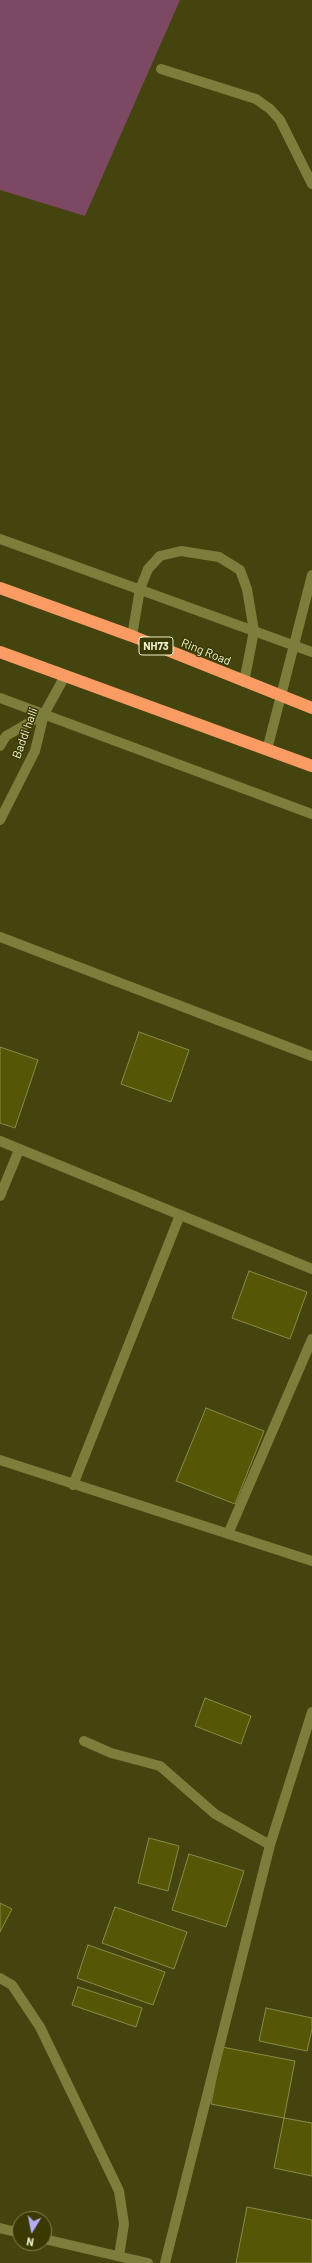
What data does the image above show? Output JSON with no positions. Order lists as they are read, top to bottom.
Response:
{
  "streets": {
    "highway": ["NH73", "Ring Road"],
    "street": ["Baddi halli"]
  },
  "north": "bottom"
}
